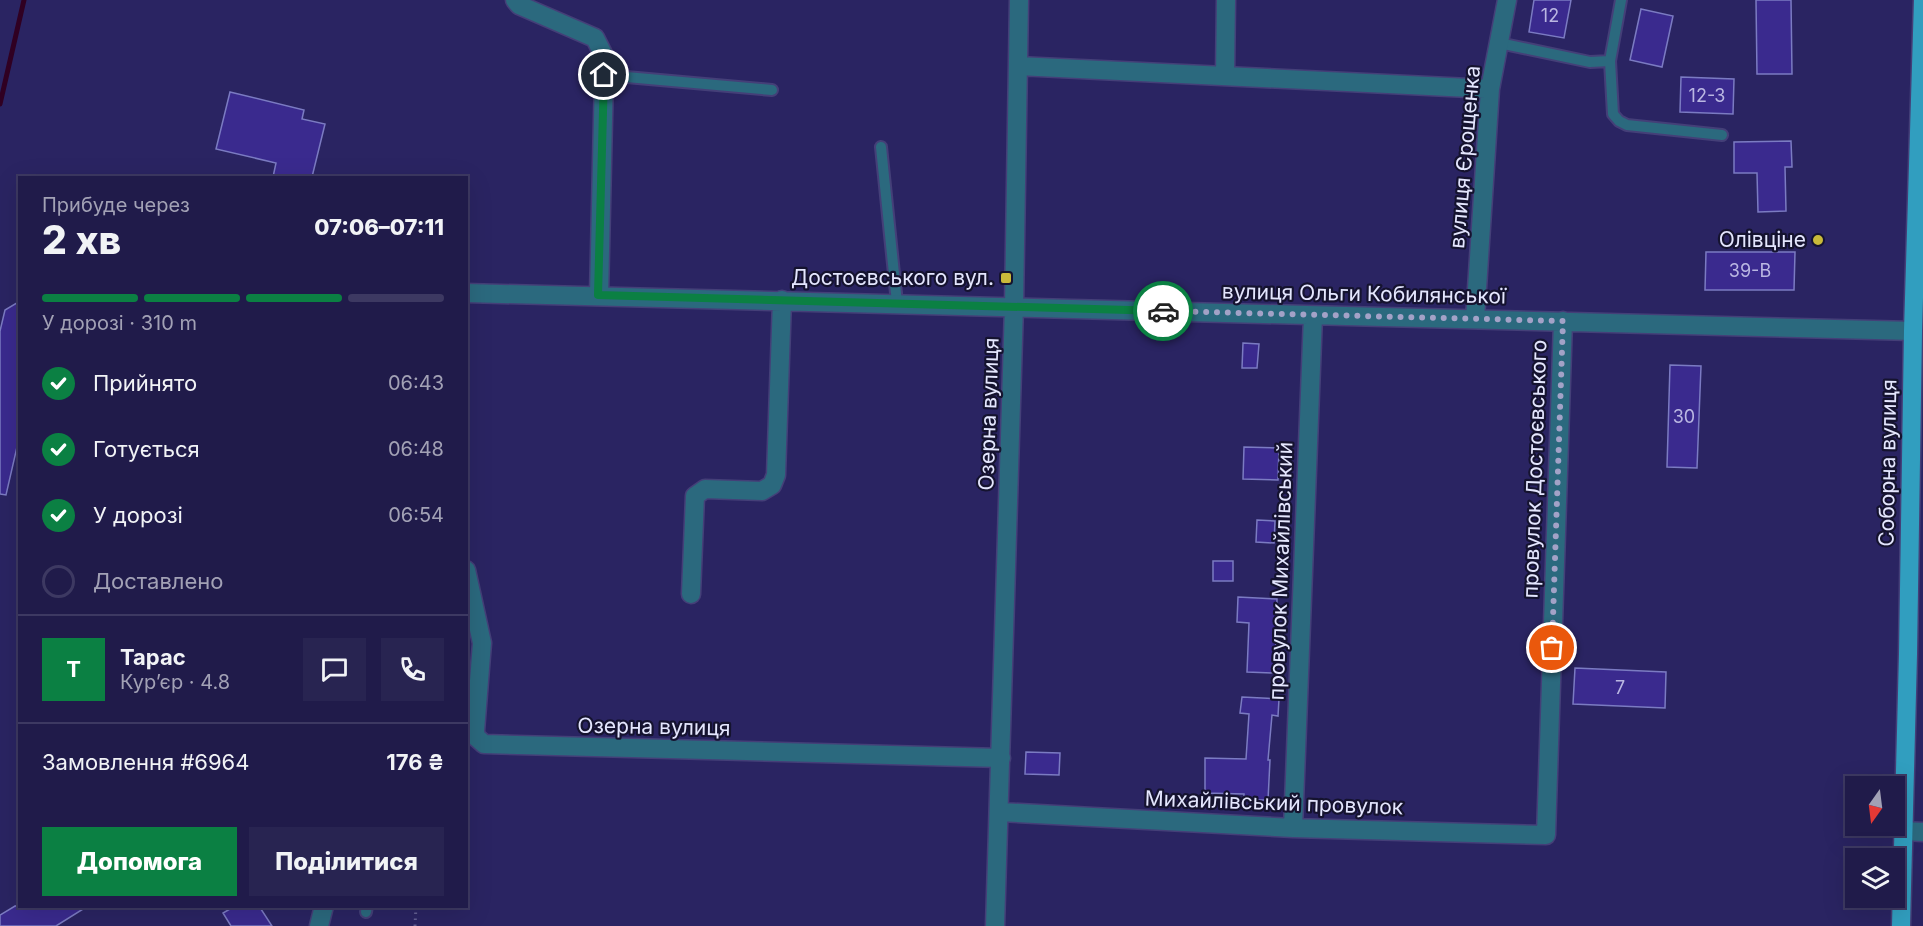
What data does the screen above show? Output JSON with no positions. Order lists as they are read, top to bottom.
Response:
{
  "streets": {
    "main road": ["Соборна вулиця"],
    "street": [
      "вулиця Єрощенка",
      "вулиця Ольги Кобилянської",
      "Озерна вулиця",
      "провулок Достоєвського",
      "провулок Михайлівський",
      "Михайлівський провулок"
    ]
  },
  "crossings": [
    ["вулиця Єрощенка", "вулиця Ольги Кобилянської"],
    ["вулиця Ольги Кобилянської", "Озерна вулиця"],
    ["вулиця Ольги Кобилянської", "Соборна вулиця"],
    ["вулиця Ольги Кобилянської", "провулок Достоєвського"],
    ["вулиця Ольги Кобилянської", "провулок Михайлівський"],
    ["Озерна вулиця", "Михайлівський провулок"],
    ["провулок Достоєвського", "Михайлівський провулок"],
    ["провулок Михайлівський", "Михайлівський провулок"]
  ],
  "places": {
    "other": ["Олівціне"],
    "transit": ["Достоєвського вул."]
  },
  "house_numbers": [
    "12",
    "12-З",
    "39-В",
    "30",
    "7"
  ],
  "north": "bottom",
  "page": {
    "heading": ["2 хв", "Прибуде через", "07:06–07:11"],
    "panel": [
      "Тарас",
      "Кур’єр · 4.8",
      "Замовлення #6964",
      "176 ₴"
    ],
    "bar": "У дорозі · 310 m",
    "list": [
      ["Прийнято", "06:43"],
      ["Готується", "06:48"],
      ["У дорозі", "06:54"],
      "Доставлено"
    ],
    "round": "Т",
    "buttons": ["Допомога", "Поділитися"]
  }
}
